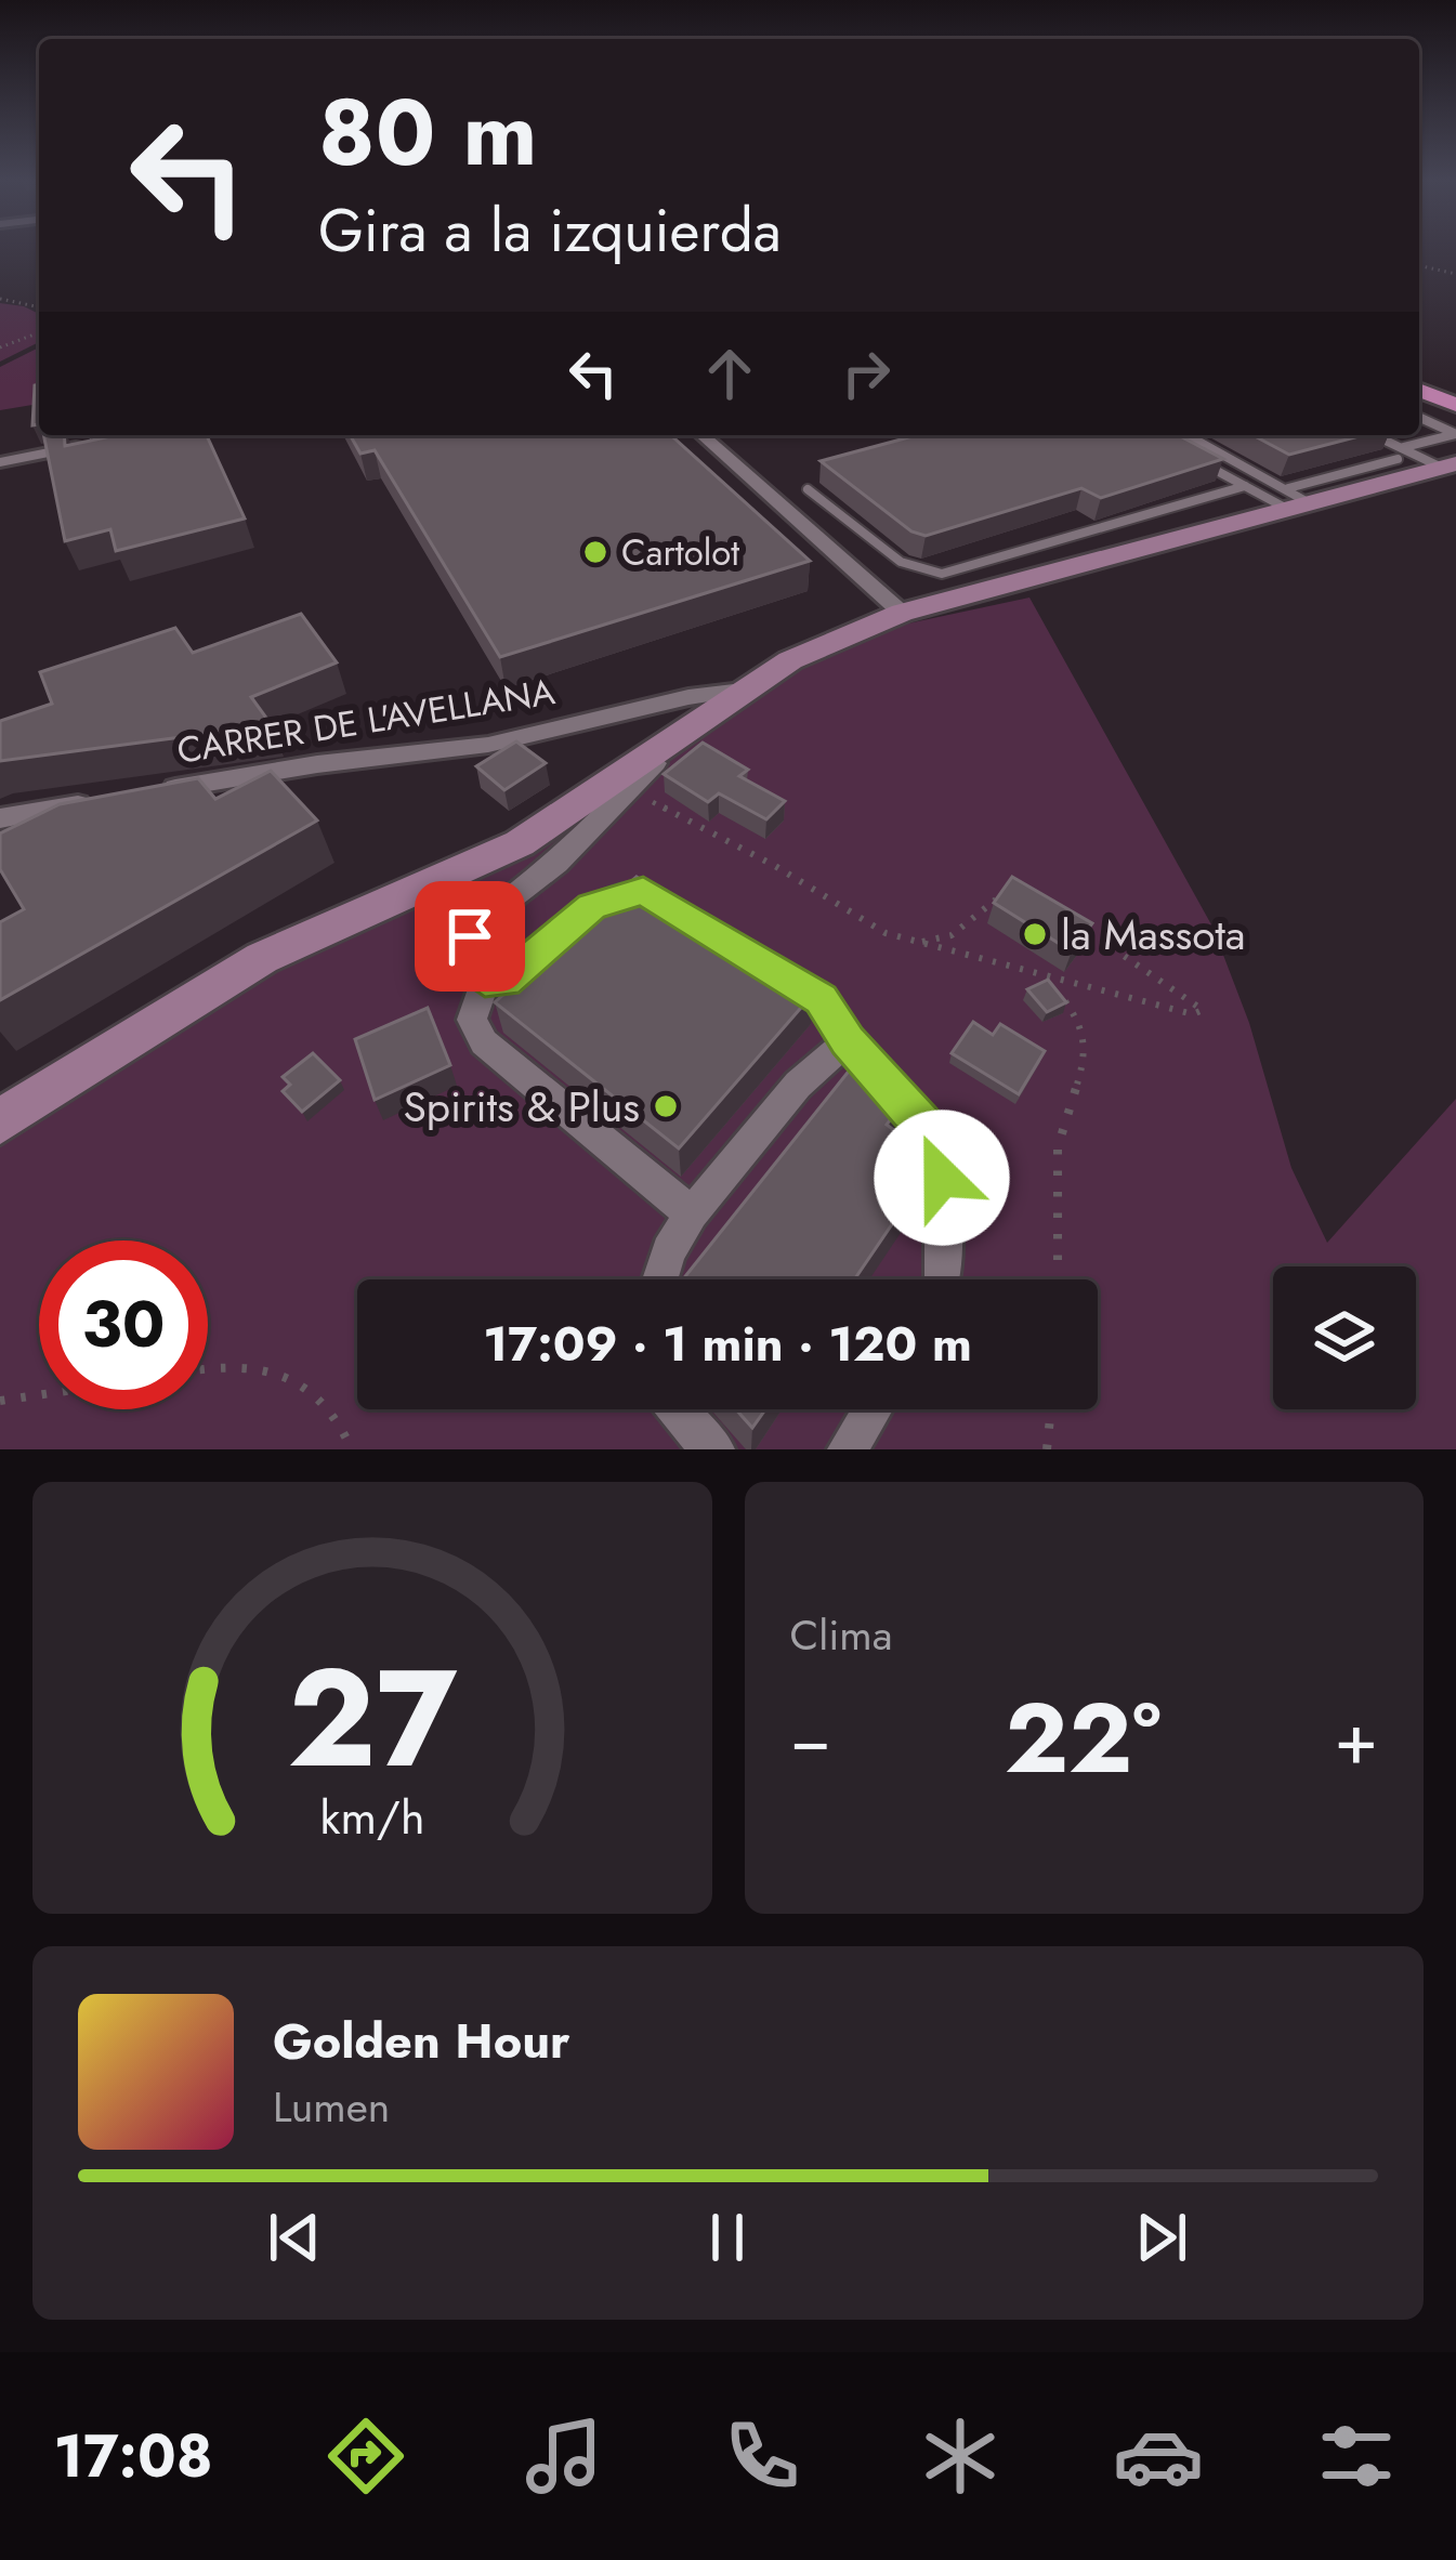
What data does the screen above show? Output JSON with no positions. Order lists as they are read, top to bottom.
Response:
{
  "streets": {
    "street": ["CARRER DE L'AVELLANA"]
  },
  "places": ["Cartolot", "la Massota", "Spirits & Plus"],
  "page": {
    "turn": ["80 m", "Gira a la izquierda"],
    "limit": "30",
    "trip": "17:09 · 1 min · 120 m",
    "tile": "Clima",
    "heat": ["−", "22°", "+"],
    "song": ["Golden Hour", "Lumen"],
    "tabs": "17:08",
    "gauge": ["27", "km/h"]
  }
}
